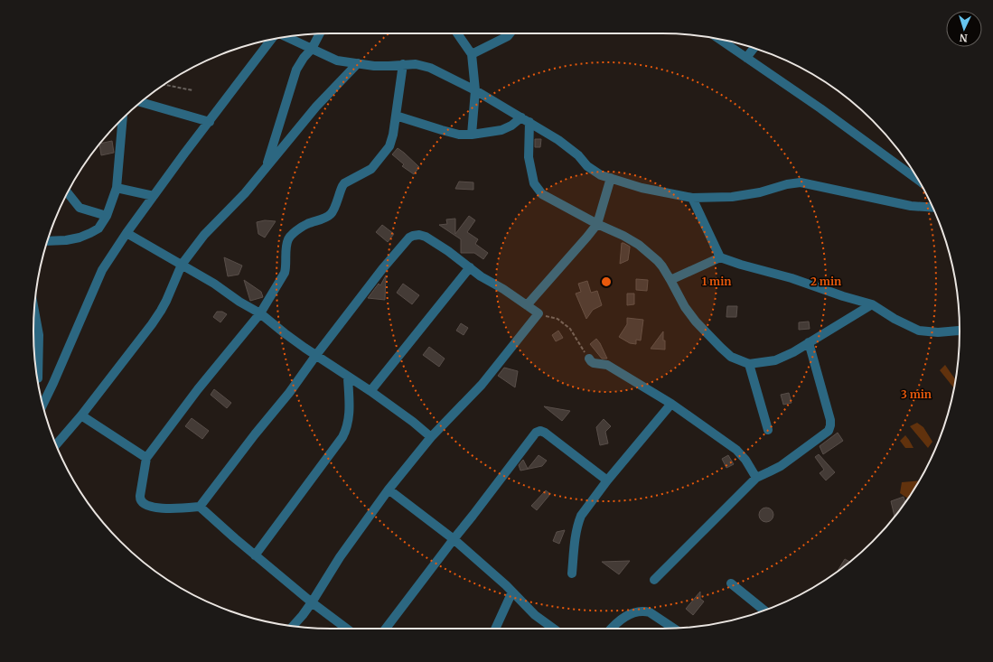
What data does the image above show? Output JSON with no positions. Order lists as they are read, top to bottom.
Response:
{
  "north": "bottom",
  "rings": ["1 min", "2 min", "3 min"]
}
